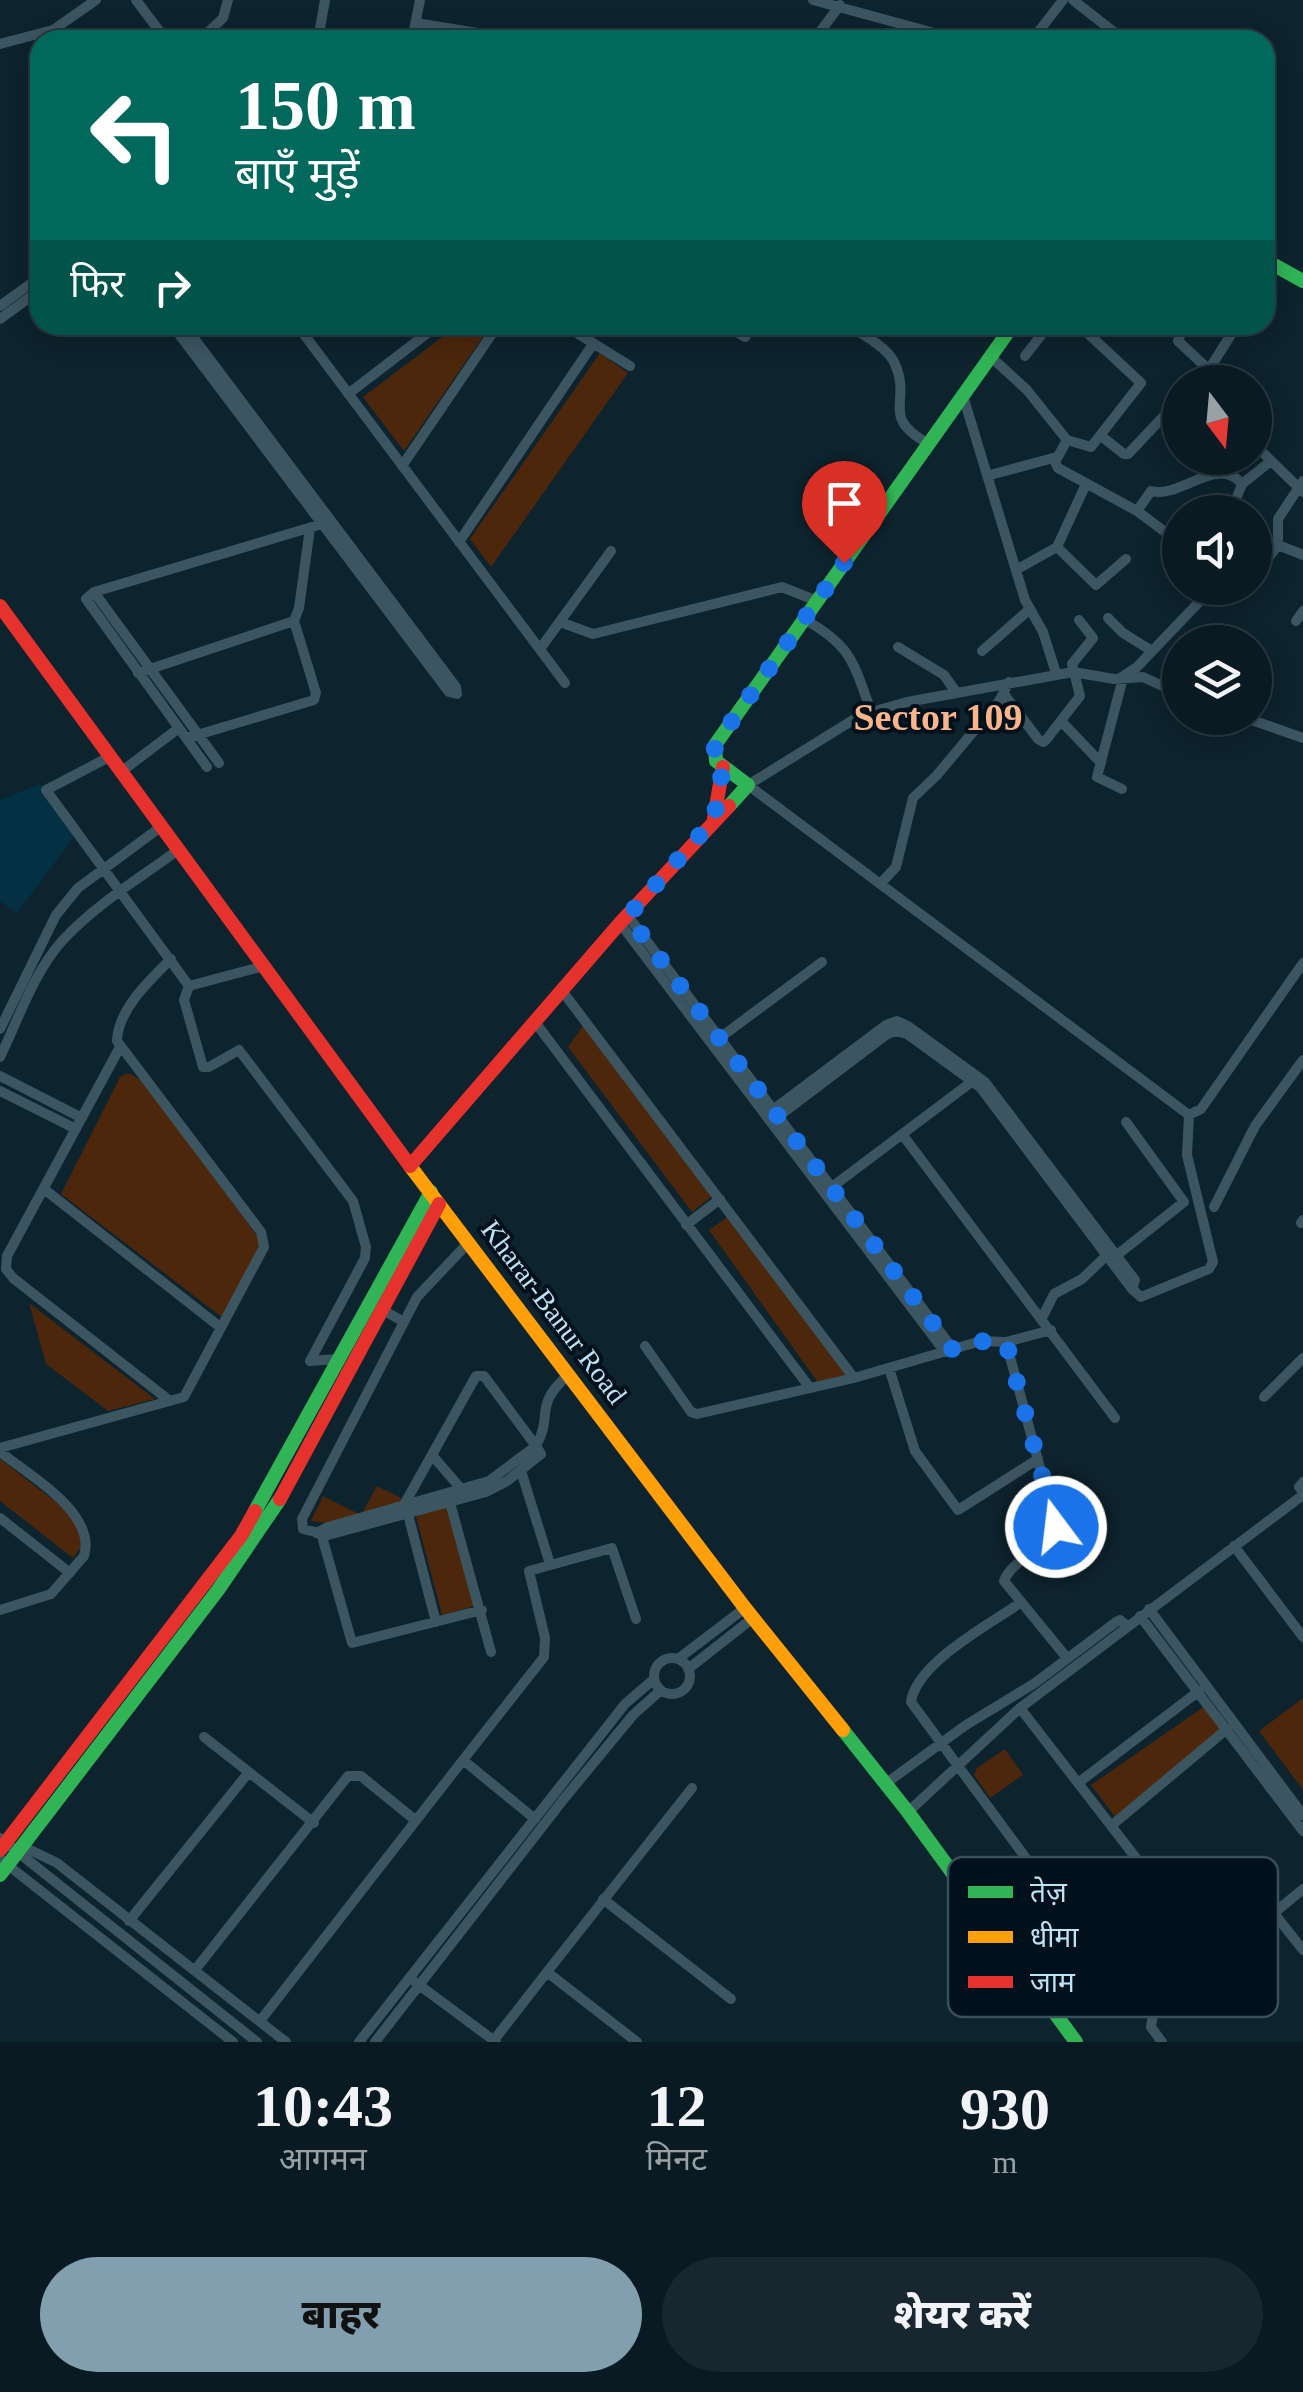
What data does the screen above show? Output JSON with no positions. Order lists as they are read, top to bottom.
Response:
{
  "streets": {
    "main road": ["Kharar-Banur Road"]
  },
  "districts": ["Sector 109"],
  "legend": ["तेज़", "धीमा", "जाम"],
  "north": "bottom",
  "page": {
    "turn": ["150 m", "बाएँ मुड़ें"],
    "then": "फिर",
    "eta": [
      "10:43",
      "आगमन",
      "12",
      "मिनट",
      "930",
      "m"
    ],
    "buttons": ["बाहर", "शेयर करें"]
  }
}
